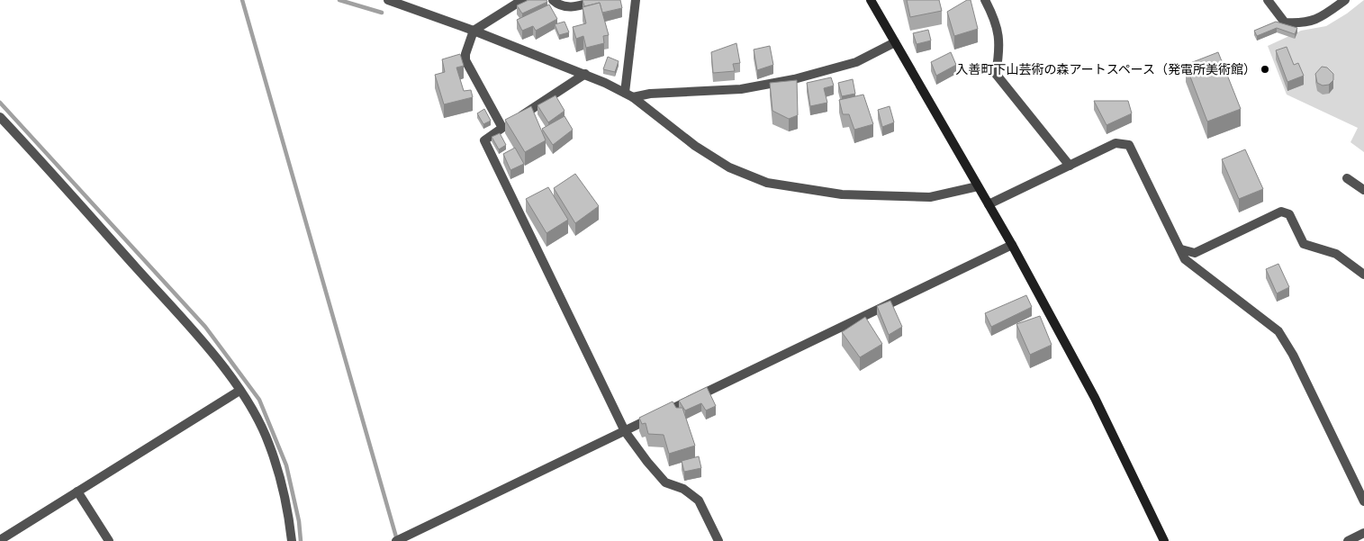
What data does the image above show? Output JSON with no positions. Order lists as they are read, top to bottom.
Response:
{
  "places": ["入善町下山芸術の森アートスペース（発電所美術館）"]
}
